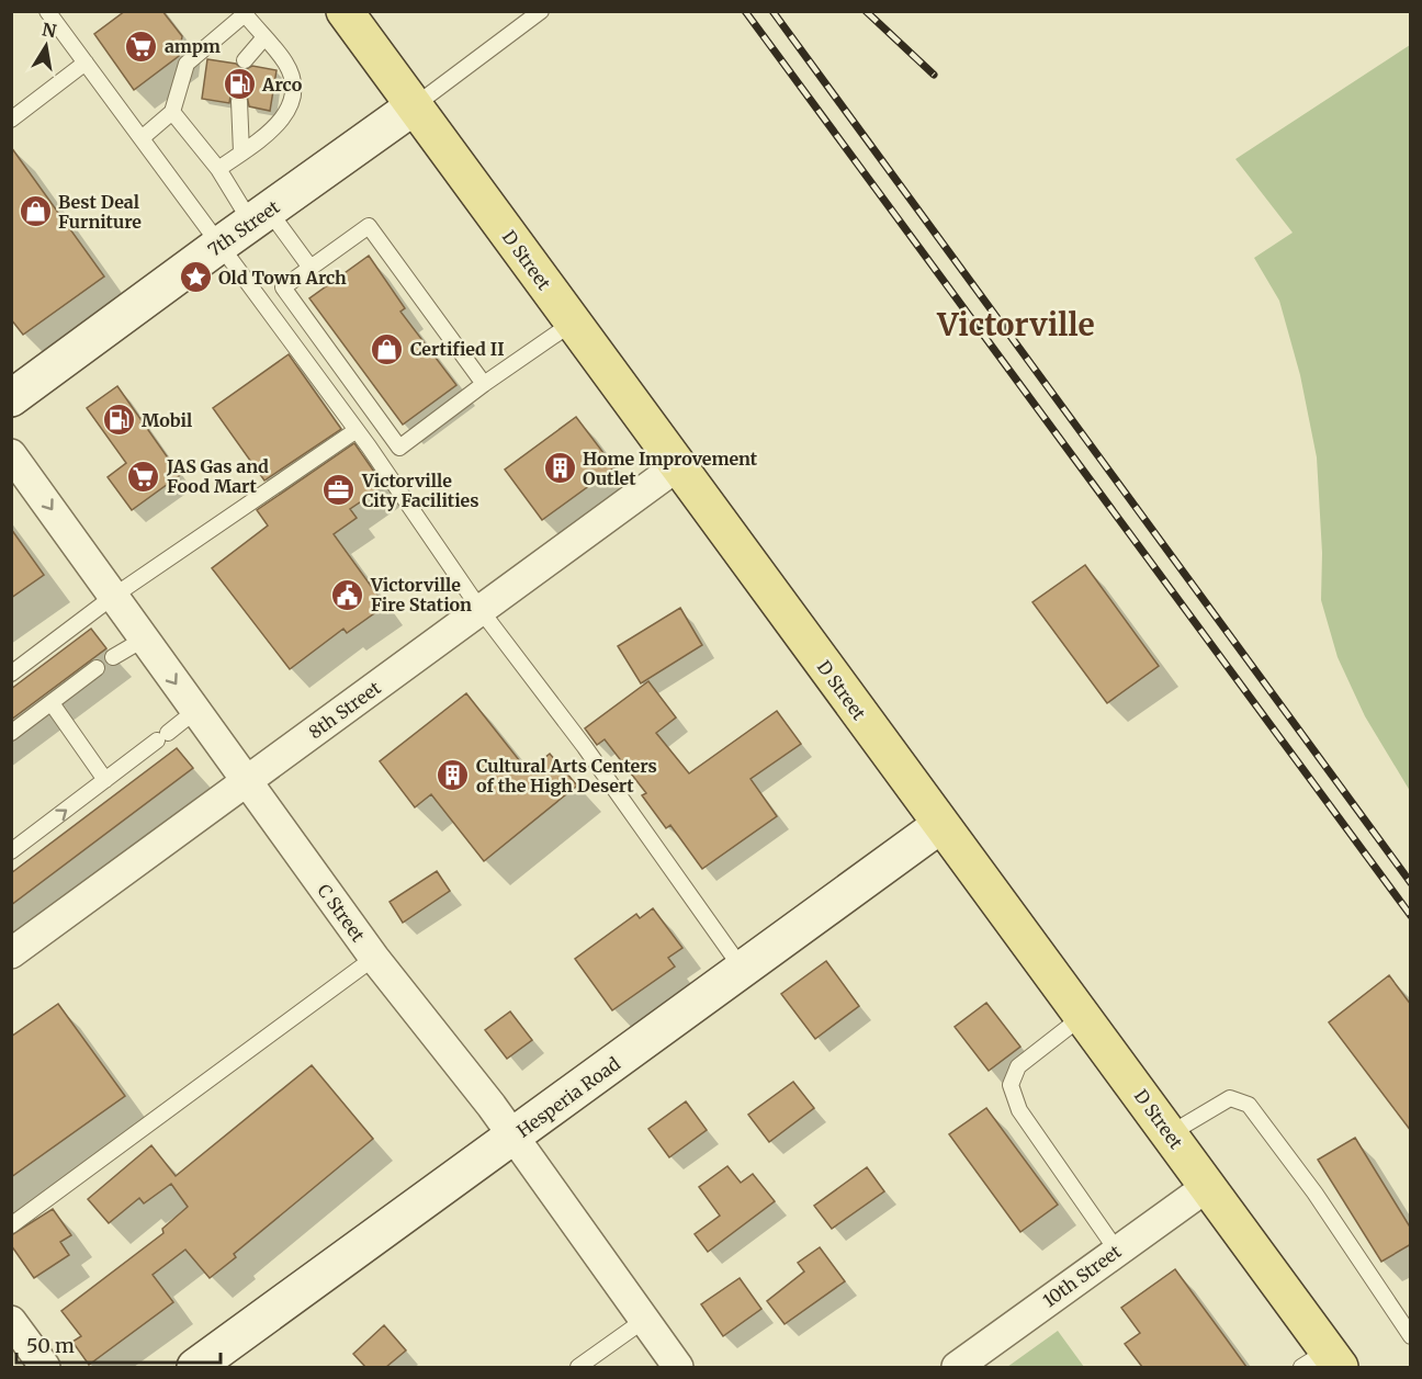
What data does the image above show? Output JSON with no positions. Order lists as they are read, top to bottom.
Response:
{
  "streets": {
    "main road": ["7th Street", "D Street", "Hesperia Road"],
    "street": ["8th Street", "C Street", "10th Street"]
  },
  "crossings": [
    ["7th Street", "D Street"],
    ["D Street", "8th Street"],
    ["D Street", "Hesperia Road"],
    ["D Street", "10th Street"],
    ["8th Street", "C Street"],
    ["C Street", "Hesperia Road"]
  ],
  "districts": ["Victorville"],
  "places": {
    "supermarket": ["ampm", "JAS Gas and Food Mart"],
    "fuel station": ["Arco", "Mobil"],
    "shop": ["Best Deal Furniture", "Certified II"],
    "place": ["Old Town Arch"],
    "building": ["Home Improvement Outlet", "Cultural Arts Centers of the High Desert"],
    "office": ["Victorville City Facilities"],
    "public building": ["Victorville Fire Station"]
  },
  "scale_bar": "50 m",
  "north": "top"
}
